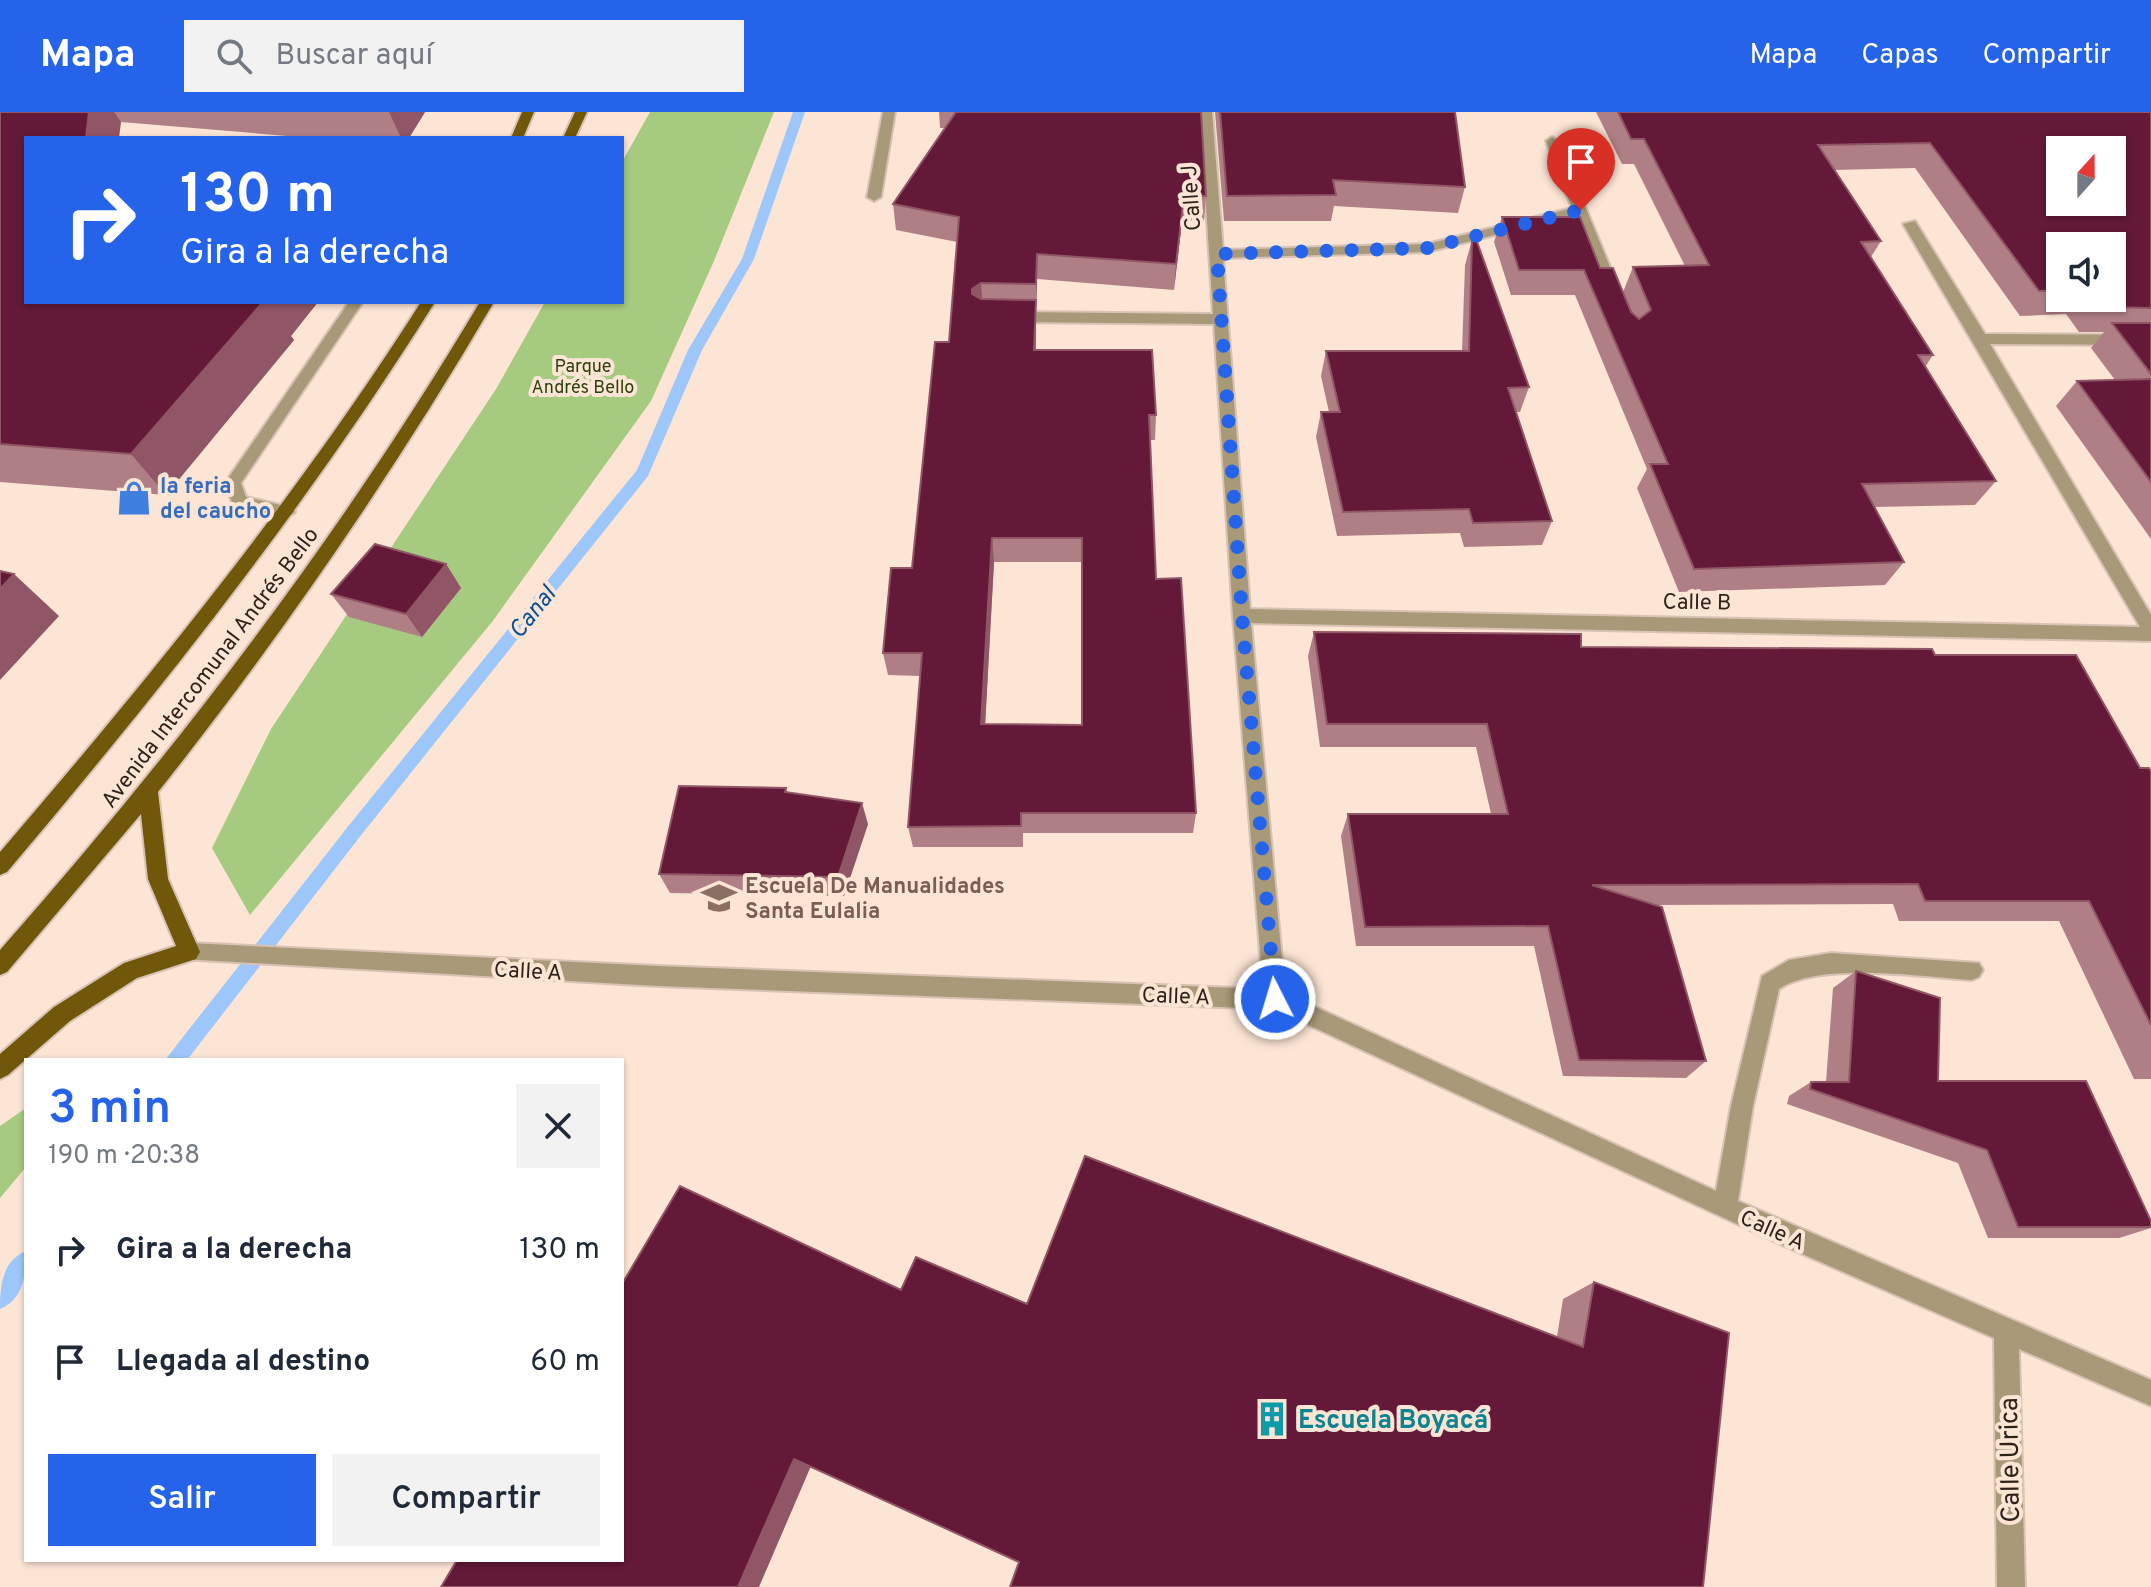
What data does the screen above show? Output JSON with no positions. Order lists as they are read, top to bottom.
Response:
{
  "streets": {
    "main road": ["Avenida Intercomunal Andrés Bello"],
    "street": [
      "Calle J",
      "Calle B",
      "Calle A",
      "Calle Urica"
    ]
  },
  "crossings": [
    ["Calle J", "Calle B"],
    ["Calle J", "Calle A"],
    ["Calle A", "Calle Urica"]
  ],
  "water": ["Canal"],
  "parks": ["Parque Andrés Bello"],
  "places": {
    "shop": ["la feria del caucho"],
    "school or university": ["Escuela De Manualidades Santa Eulalia"],
    "building": ["Escuela Boyacá"]
  },
  "north": "top",
  "page": {
    "header": "Mapa",
    "search": "Buscar aquí",
    "nav": ["Mapa", "Capas", "Compartir"],
    "turn": ["130 m", "Gira a la derecha"],
    "heading": ["3 min", "190 m · 20:38"],
    "list": [
      {
        "name": "Gira a la derecha",
        "value": "130 m"
      },
      {
        "name": "Llegada al destino",
        "value": "60 m"
      }
    ],
    "buttons": ["Salir", "Compartir"]
  }
}
